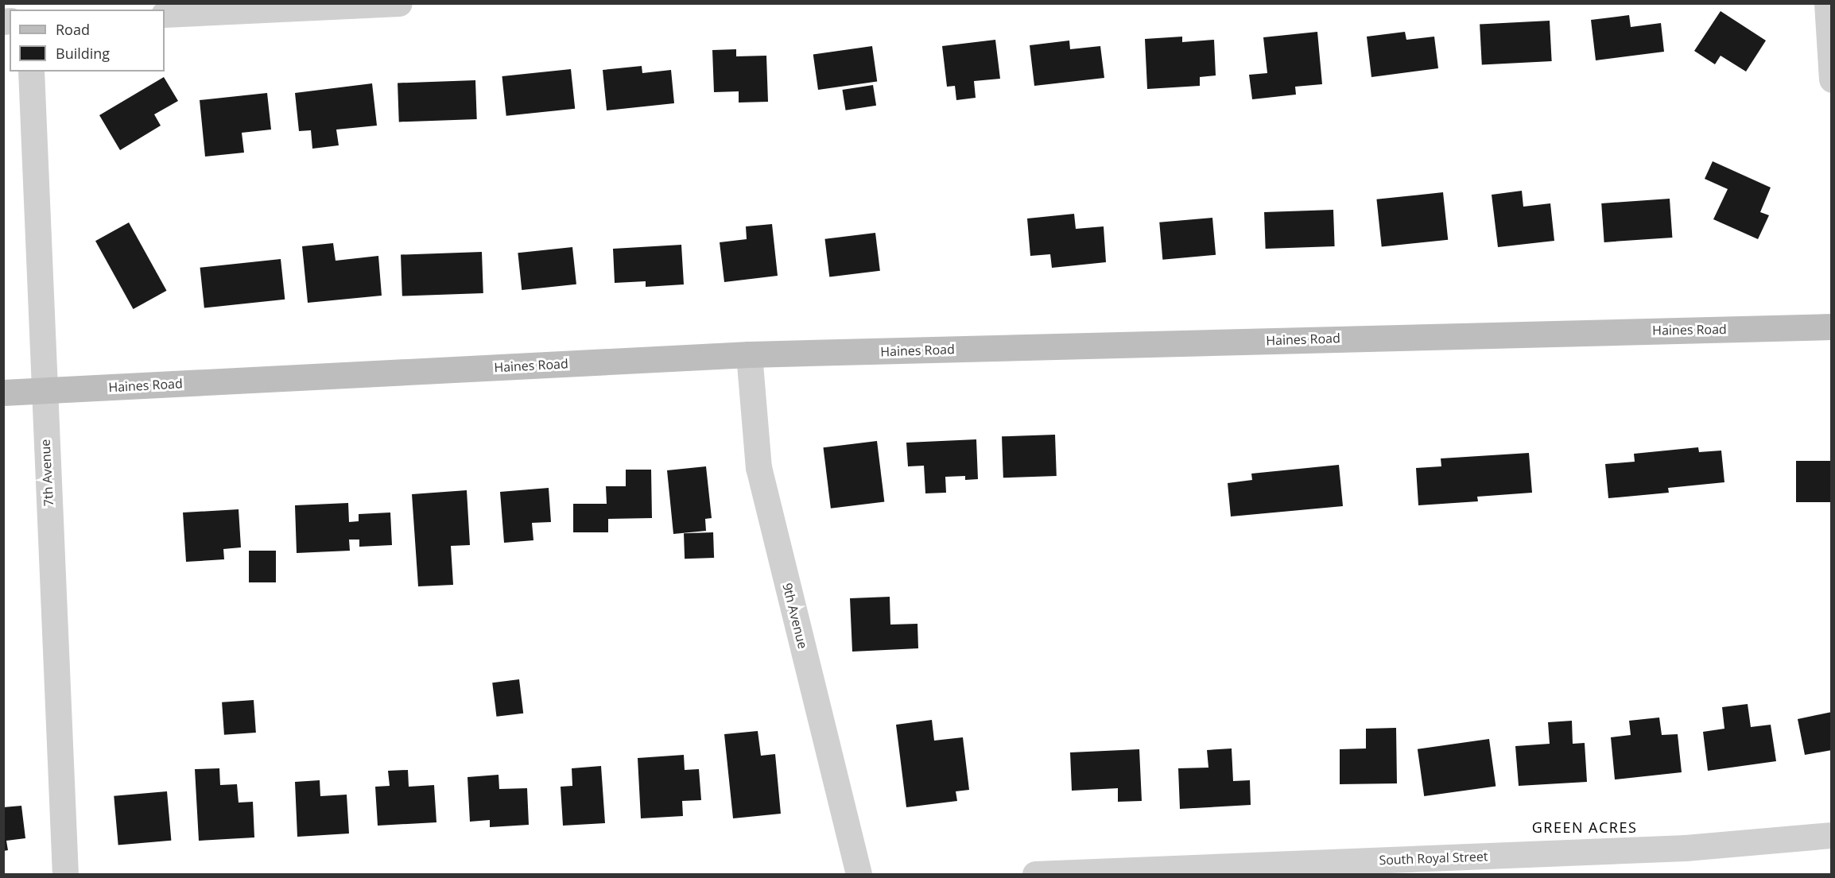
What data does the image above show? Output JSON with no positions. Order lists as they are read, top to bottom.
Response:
{
  "streets": {
    "main road": ["Haines Road"],
    "street": ["7th Avenue", "9th Avenue", "South Royal Street"]
  },
  "crossings": [
    ["Haines Road", "7th Avenue"],
    ["Haines Road", "9th Avenue"]
  ],
  "districts": ["GREEN ACRES"],
  "legend": ["Road", "Building"]
}
